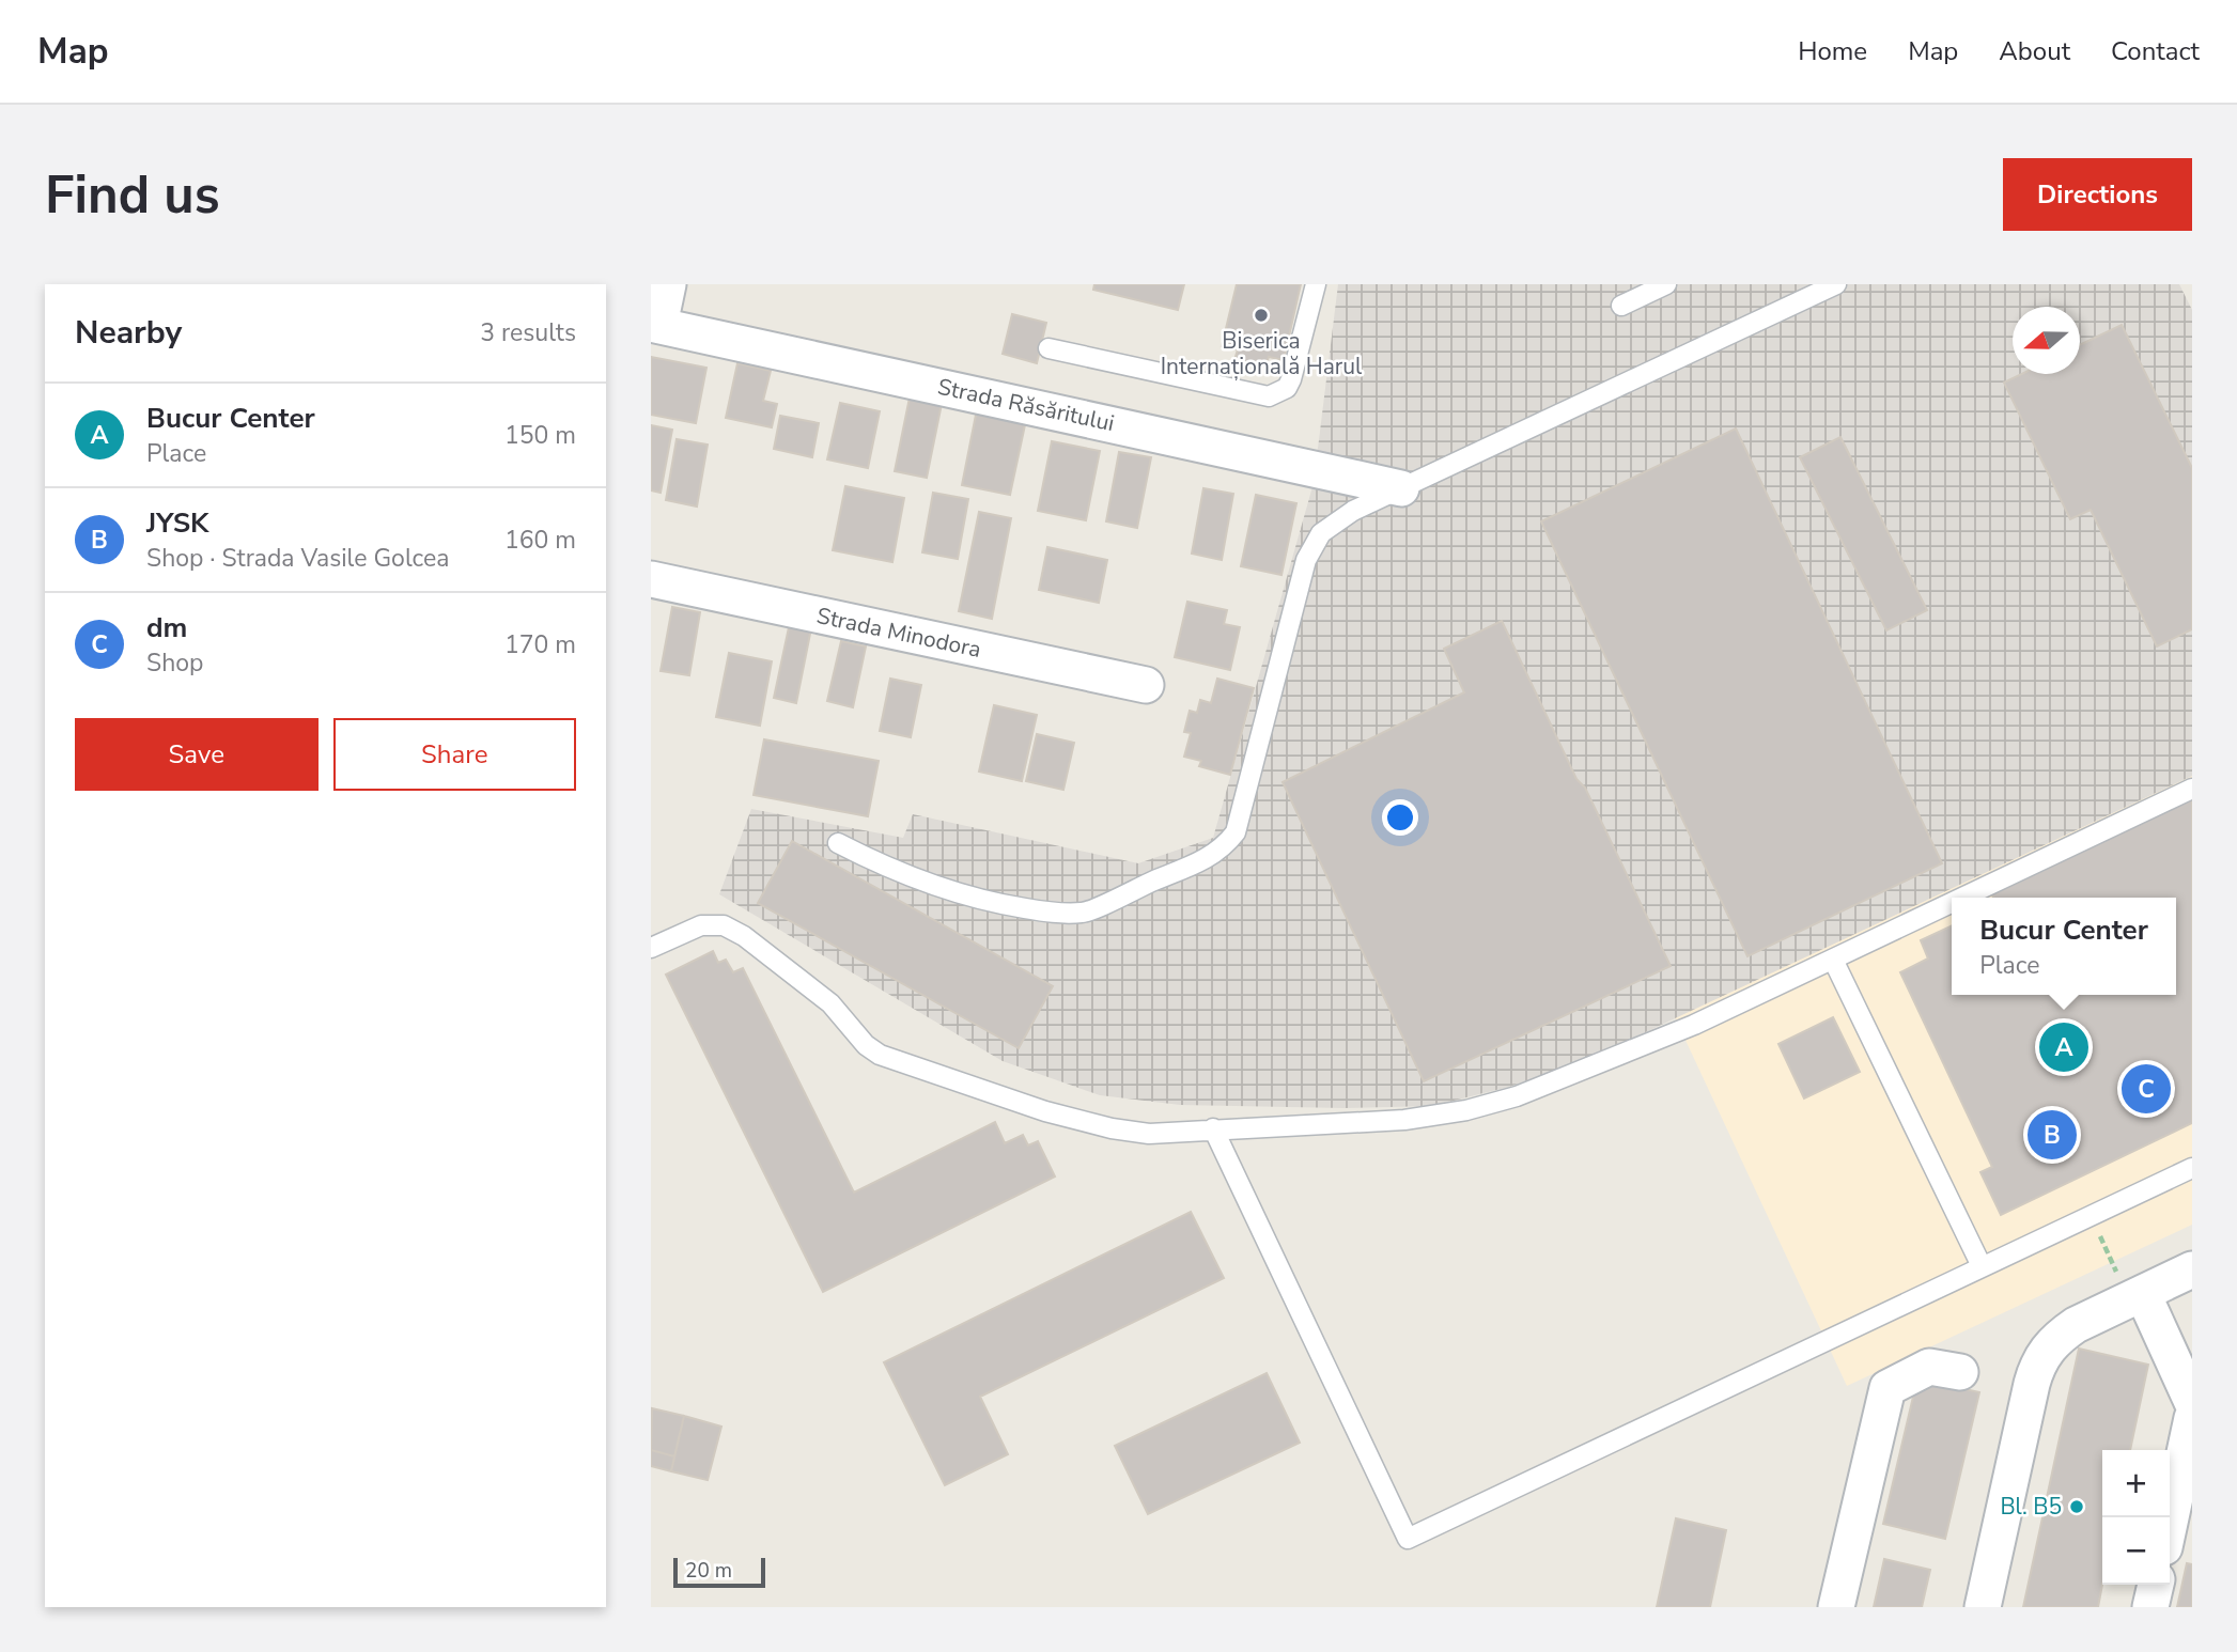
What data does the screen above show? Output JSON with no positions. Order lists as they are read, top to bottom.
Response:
{
  "streets": {
    "street": ["Strada Răsăritului", "Strada Minodora"]
  },
  "places": ["Biserica Internațională Harul", "Bl. B5"],
  "scale_bar": "20 m",
  "north": "left",
  "page": {
    "header": "Map",
    "nav": [
      "Home",
      "Map",
      "About",
      "Contact"
    ],
    "buttons": [
      "Directions",
      ["Save", "Share"]
    ],
    "title": "Find us",
    "heading": ["Nearby", "3 results"],
    "list": [
      {
        "mark": "A",
        "name": "Bucur Center",
        "note": "Place",
        "value": "150 m"
      },
      {
        "mark": "B",
        "name": "JYSK",
        "note": "Shop · Strada Vasile Golcea",
        "value": "160 m"
      },
      {
        "mark": "C",
        "name": "dm",
        "note": "Shop",
        "value": "170 m"
      }
    ],
    "popup": ["Bucur Center", "Place"],
    "pins": ["A", "C", "B"],
    "map_buttons": ["+", "−"],
    "scale": "20 m"
  }
}
